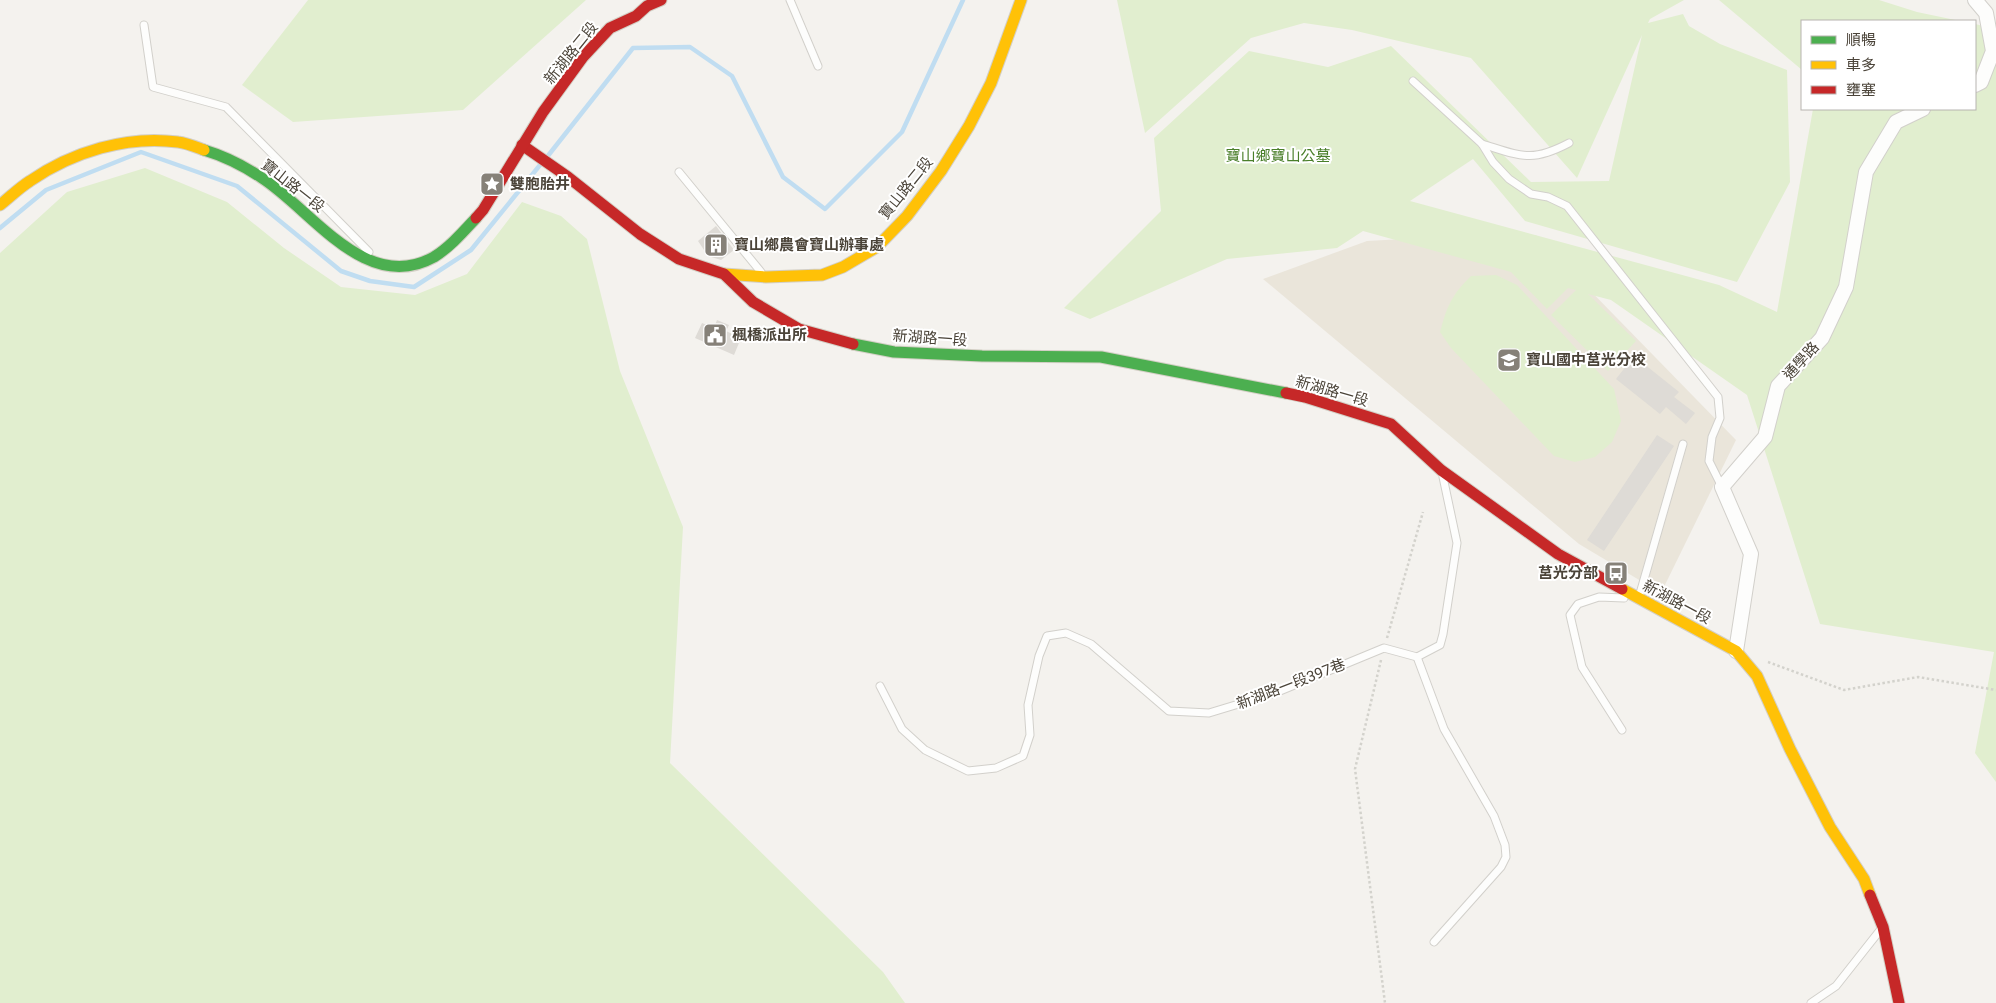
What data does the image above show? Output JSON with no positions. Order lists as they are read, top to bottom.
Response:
{
  "streets": {
    "street": [
      "新湖路二段",
      "寶山路一段",
      "寶山路二段",
      "新湖路一段",
      "通學路"
    ],
    "lane": ["新湖路一段397巷"]
  },
  "crossings": [
    ["新湖路二段", "寶山路一段"],
    ["新湖路二段", "新湖路一段"],
    ["寶山路一段", "新湖路一段"],
    ["寶山路二段", "新湖路一段"]
  ],
  "parks": ["寶山鄉寶山公墓"],
  "places": {
    "place": ["雙胞胎井"],
    "building": ["寶山鄉農會寶山辦事處"],
    "public building": ["楓橋派出所"],
    "school or university": ["寶山國中莒光分校"],
    "bus stop": ["莒光分部"]
  },
  "legend": ["順暢", "車多", "壅塞"]
}
